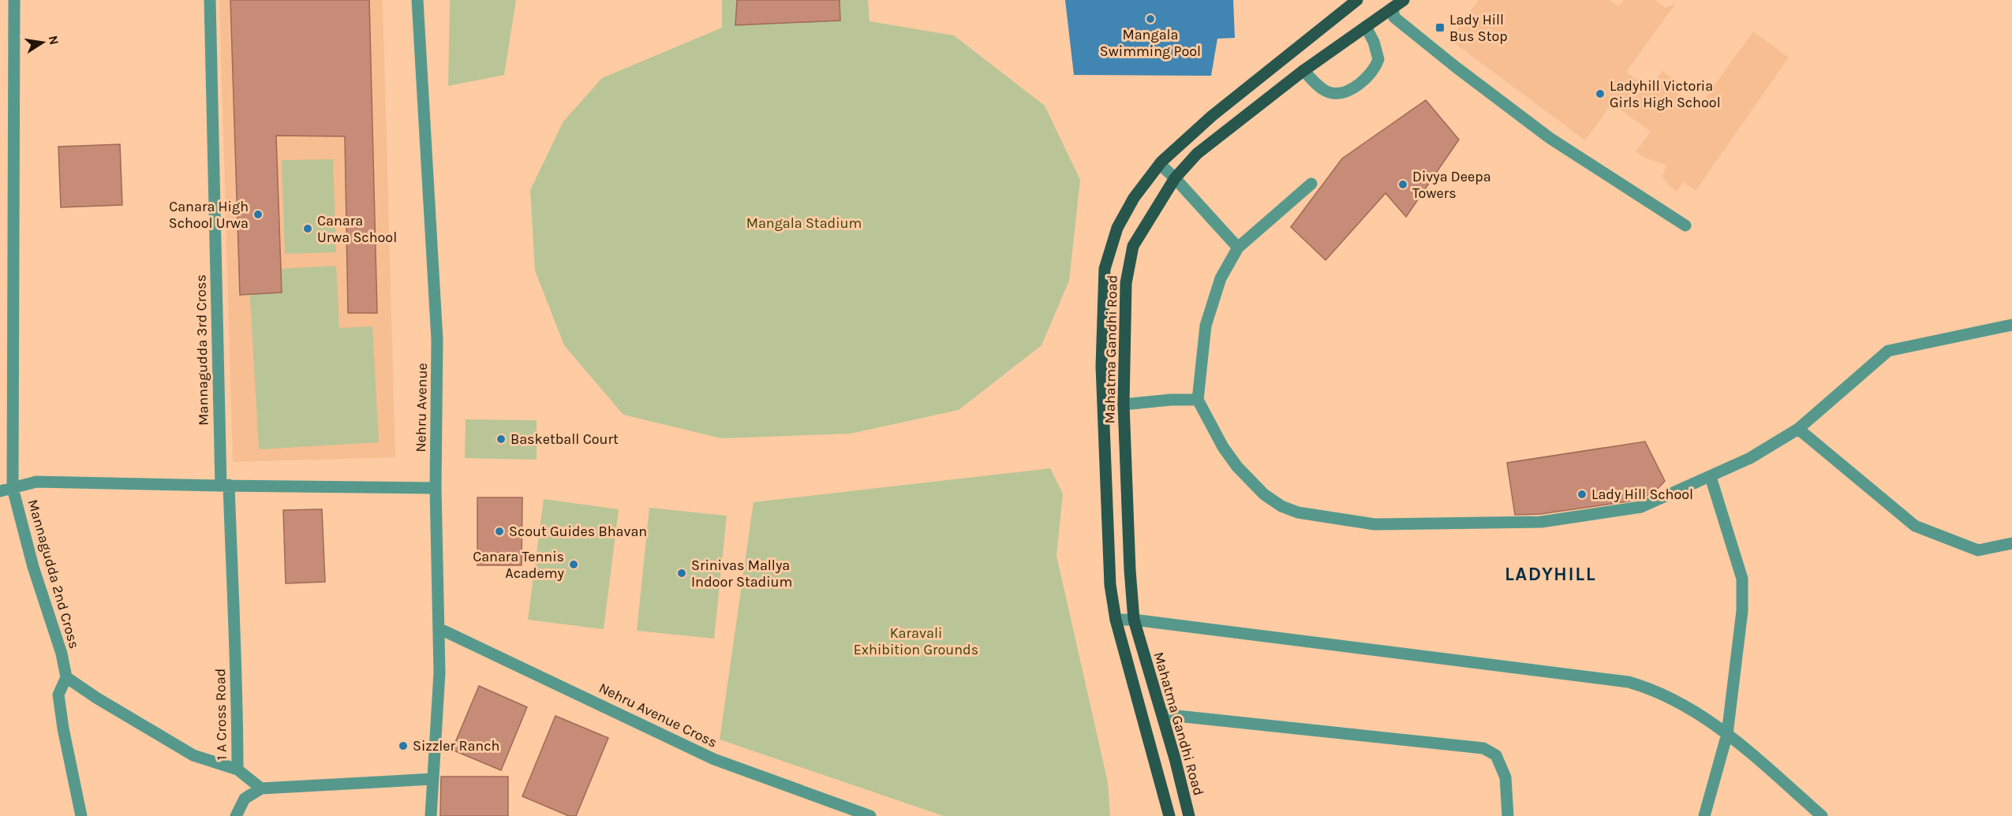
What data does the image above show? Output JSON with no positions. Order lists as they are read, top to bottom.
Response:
{
  "streets": {
    "main road": ["Mahatma Gandhi Road"],
    "street": [
      "Mannagudda 3rd Cross",
      "Nehru Avenue",
      "Mannagudda 2nd Cross",
      "1 A Cross Road",
      "Nehru Avenue Cross"
    ]
  },
  "crossings": [
    ["Mannagudda 3rd Cross", "1 A Cross Road"],
    ["Nehru Avenue", "Nehru Avenue Cross"]
  ],
  "districts": ["LADYHILL"],
  "parks": ["Mangala Stadium", "Karavali Exhibition Grounds"],
  "places": {
    "other": [
      "Mangala Swimming Pool",
      "Ladyhill Victoria Girls High School",
      "Divya Deepa Towers",
      "Canara High School Urwa",
      "Canara Urwa School",
      "Basketball Court",
      "Lady Hill School",
      "Scout Guides Bhavan",
      "Canara Tennis Academy",
      "Srinivas Mallya Indoor Stadium",
      "Sizzler Ranch"
    ],
    "transit": ["Lady Hill Bus Stop"]
  },
  "north": "right"
}
